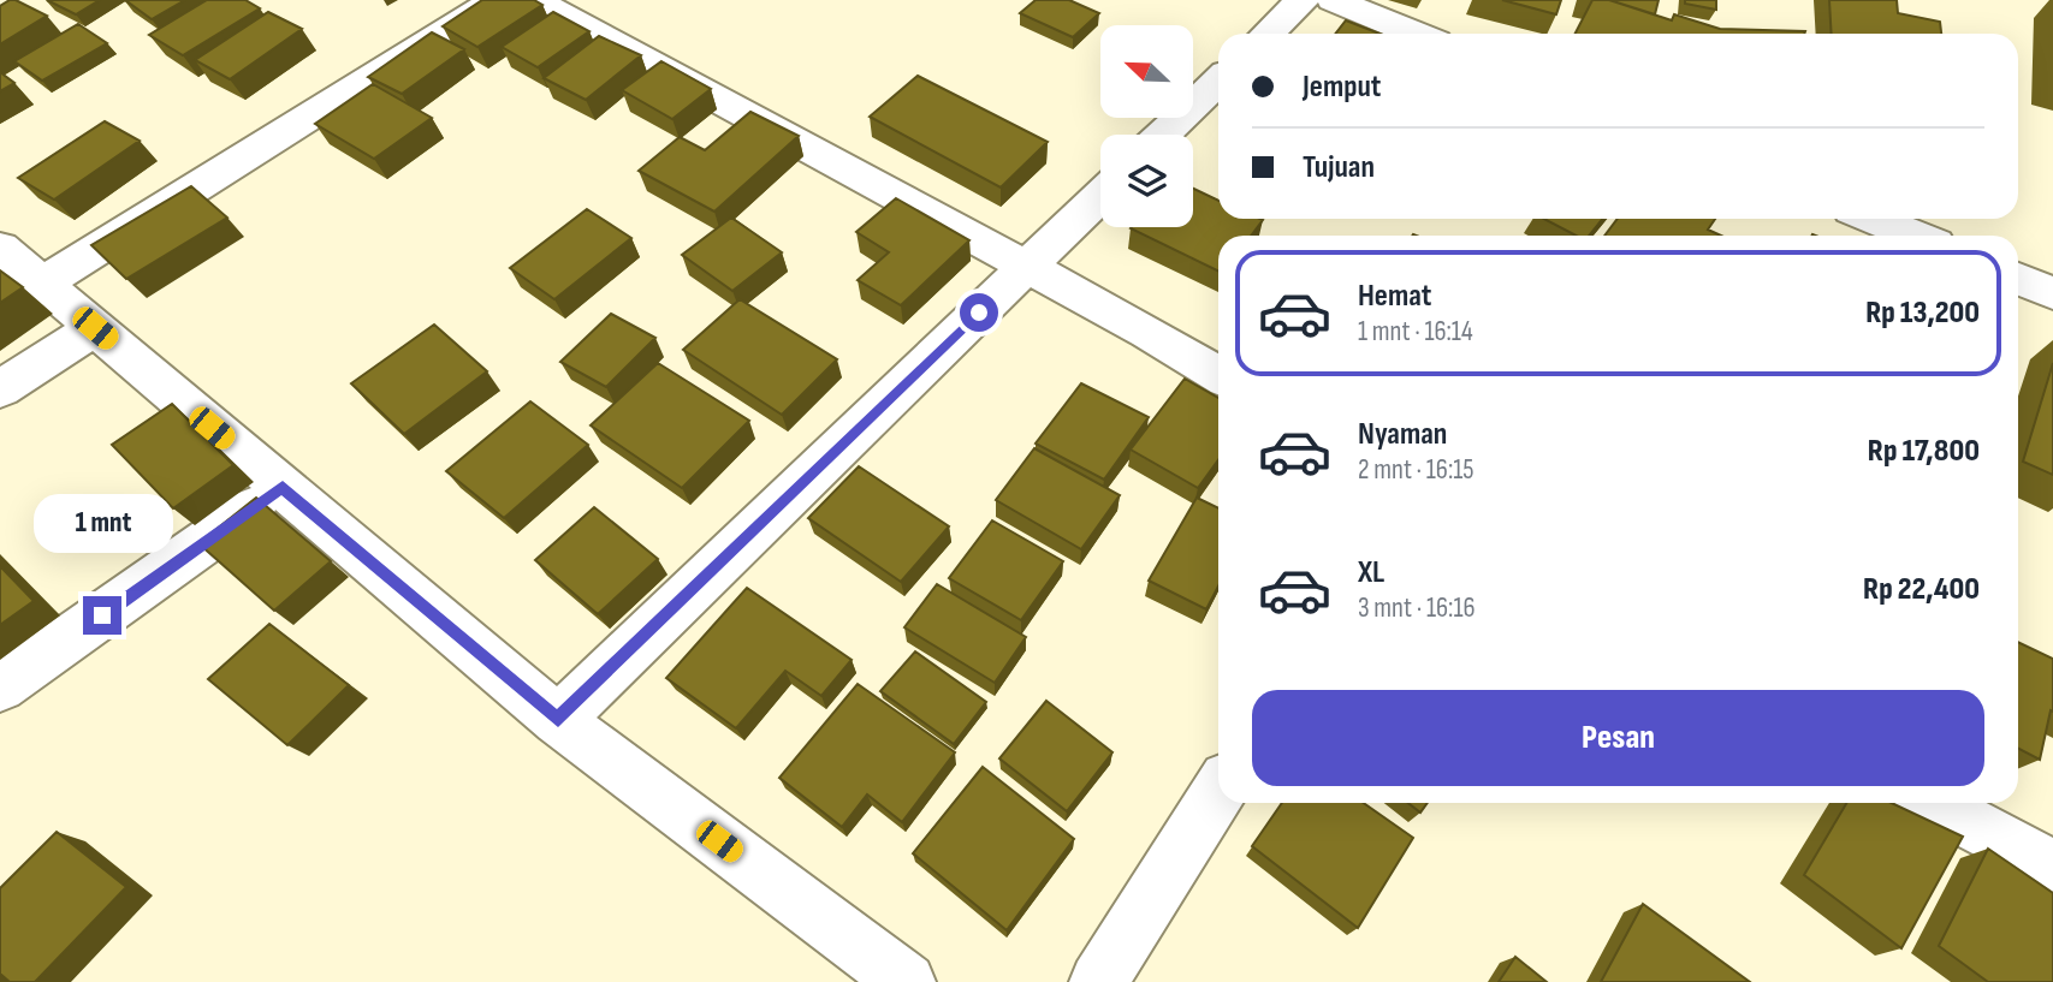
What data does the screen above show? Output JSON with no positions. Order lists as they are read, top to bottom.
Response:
{
  "north": "top left",
  "page": {
    "banner": ["Jemput", "Tujuan"],
    "list": [
      {
        "name": "Hemat",
        "note": "1 mnt · 16:14",
        "value": "Rp 13,200"
      },
      {
        "name": "Nyaman",
        "note": "2 mnt · 16:15",
        "value": "Rp 17,800"
      },
      {
        "name": "XL",
        "note": "3 mnt · 16:16",
        "value": "Rp 22,400"
      }
    ],
    "bubble": "1 mnt",
    "buttons": "Pesan"
  }
}
